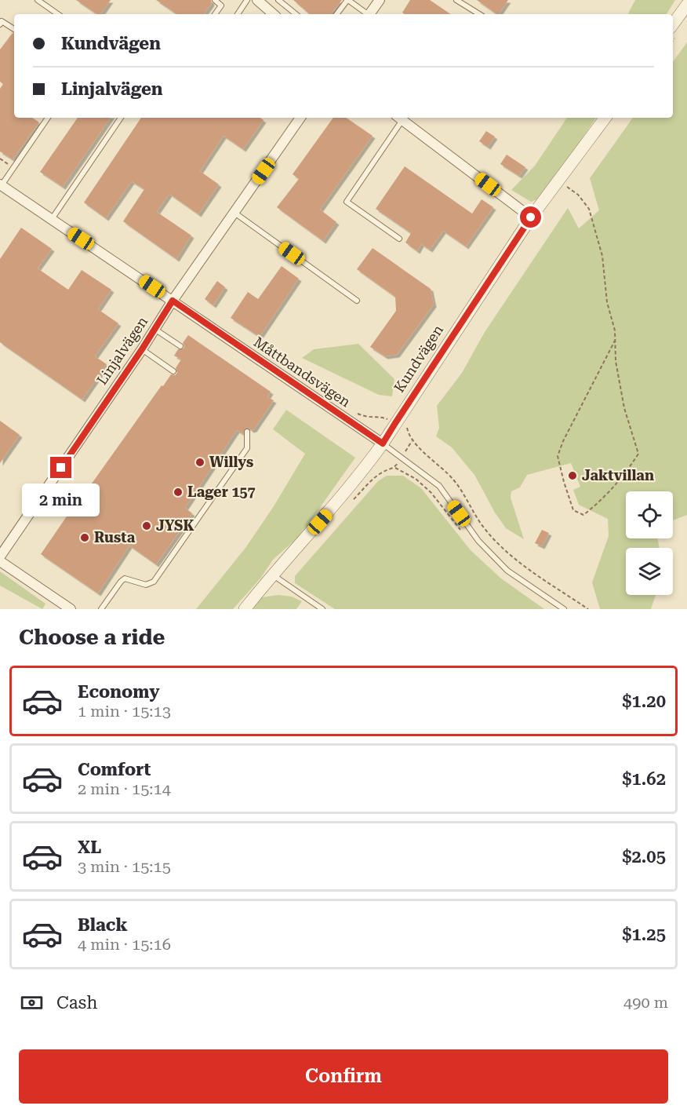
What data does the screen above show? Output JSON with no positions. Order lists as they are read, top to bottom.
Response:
{
  "streets": {
    "street": ["Linjalvägen", "Kundvägen", "Måttbandsvägen"]
  },
  "crossings": [
    ["Linjalvägen", "Måttbandsvägen"],
    ["Kundvägen", "Måttbandsvägen"]
  ],
  "places": [
    "Willys",
    "Jaktvillan",
    "Lager 157",
    "JYSK",
    "Rusta"
  ],
  "page": {
    "banner": ["Kundvägen", "Linjalvägen"],
    "bubble": "2 min",
    "heading": "Choose a ride",
    "list": [
      {
        "name": "Economy",
        "note": "1 min · 15:13",
        "value": "$1.20"
      },
      {
        "name": "Comfort",
        "note": "2 min · 15:14",
        "value": "$1.62"
      },
      {
        "name": "XL",
        "note": "3 min · 15:15",
        "value": "$2.05"
      },
      {
        "name": "Black",
        "note": "4 min · 15:16",
        "value": "$1.25"
      }
    ],
    "pay": ["Cash", "490 m"],
    "buttons": "Confirm"
  }
}
